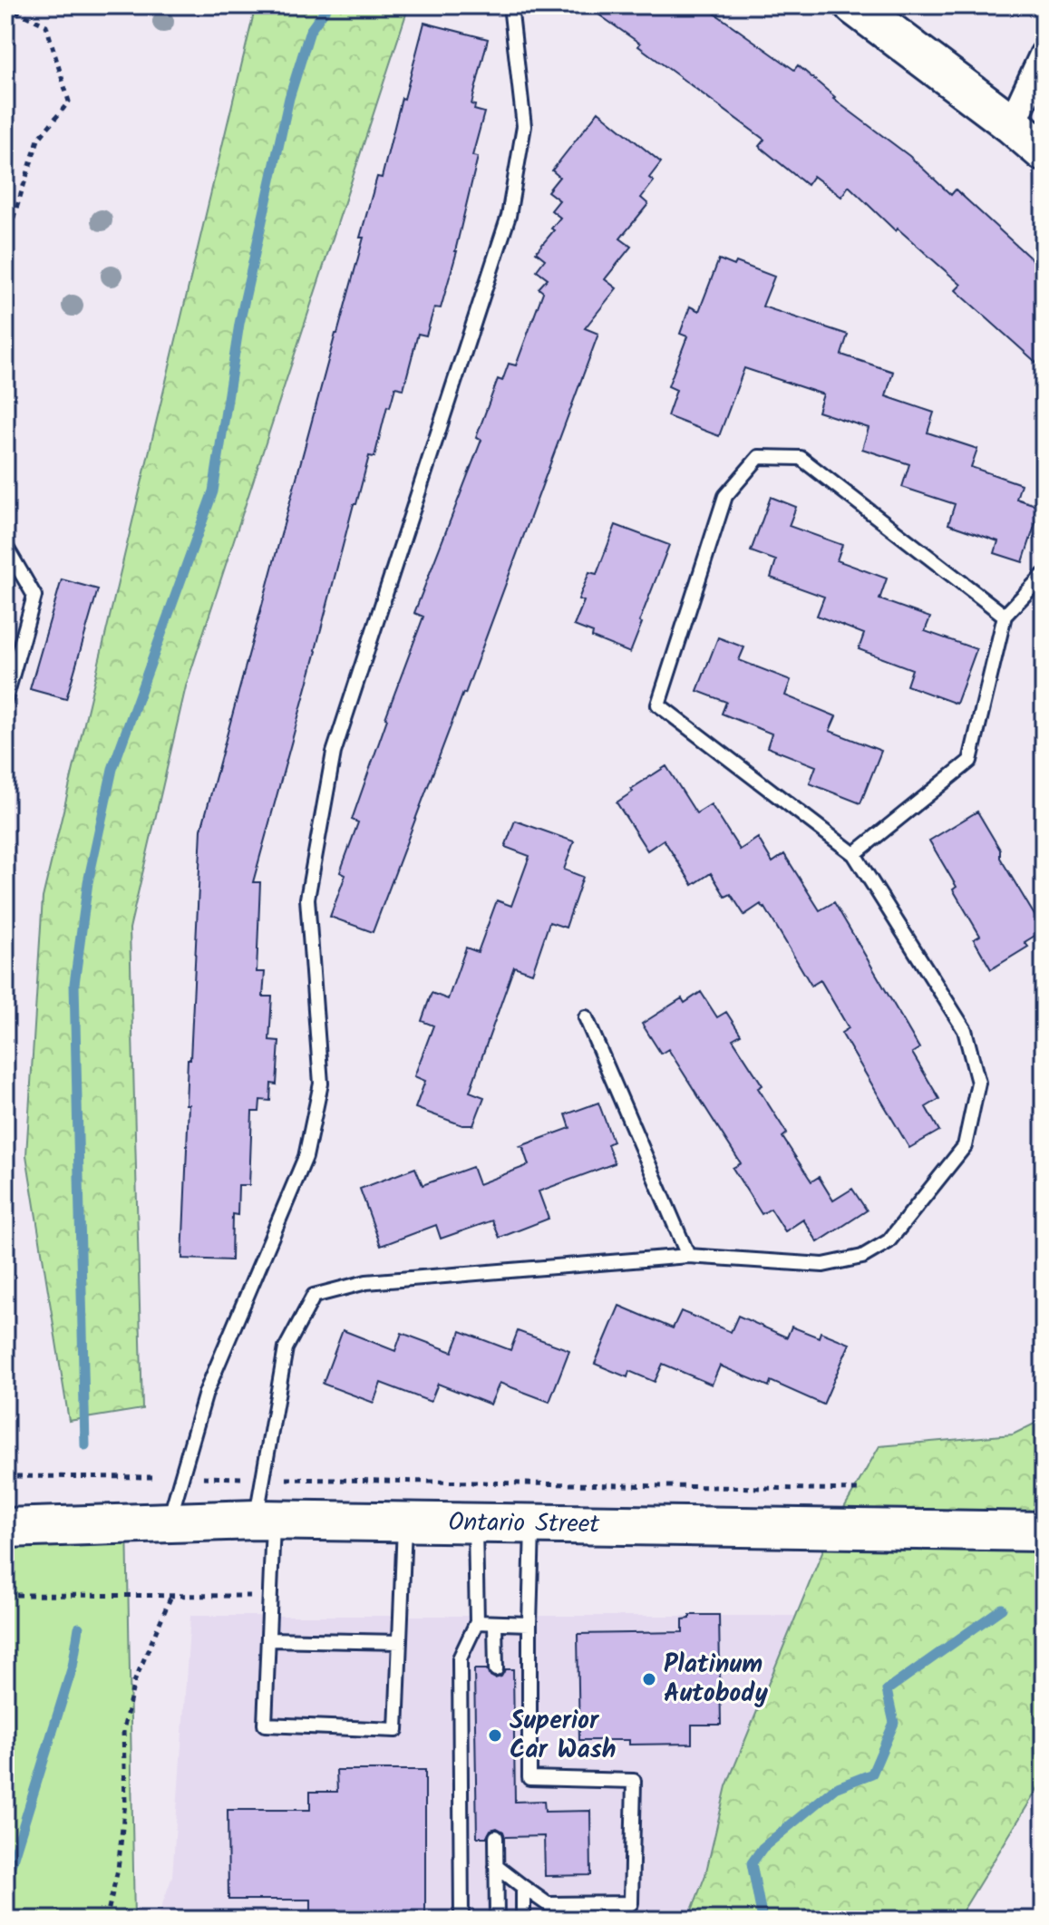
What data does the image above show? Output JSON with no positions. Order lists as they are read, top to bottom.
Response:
{
  "streets": {
    "main road": ["Ontario Street"]
  },
  "places": ["Platinum Autobody", "Superior Car Wash"]
}
